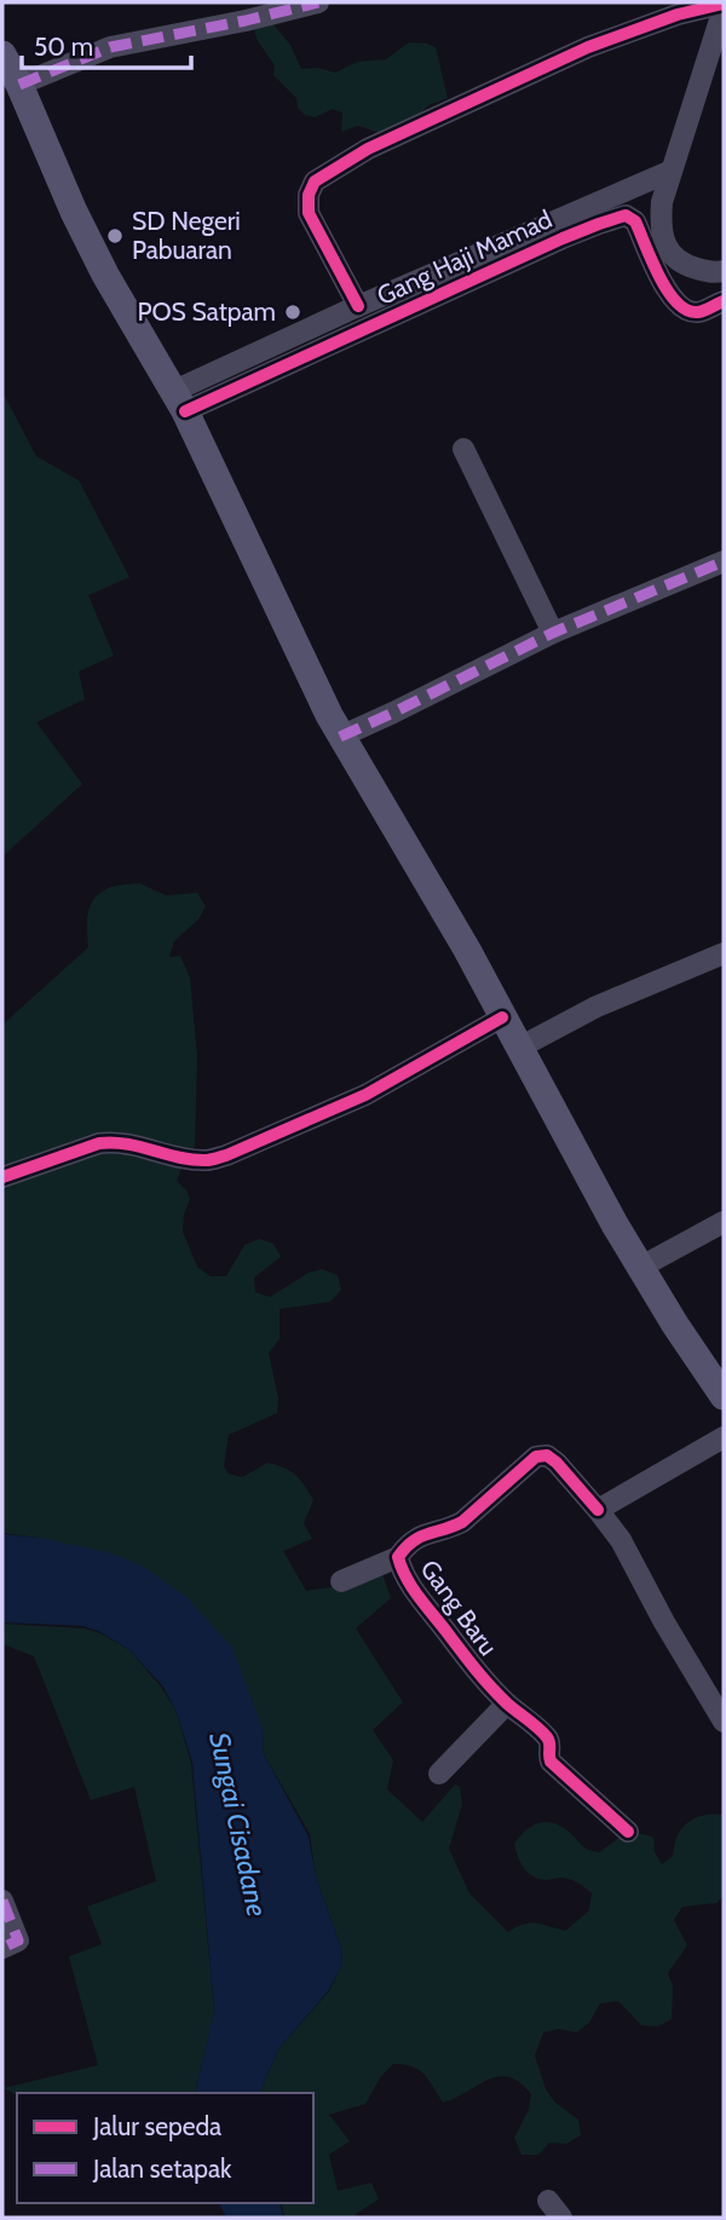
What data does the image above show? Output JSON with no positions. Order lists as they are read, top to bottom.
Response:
{
  "streets": {
    "street": ["Gang Haji Mamad", "Gang Baru"]
  },
  "water": ["Sungai Cisadane"],
  "places": ["SD Negeri Pabuaran", "POS Satpam"],
  "legend": ["Jalur sepeda", "Jalan setapak"],
  "scale_bar": "50 m"
}
